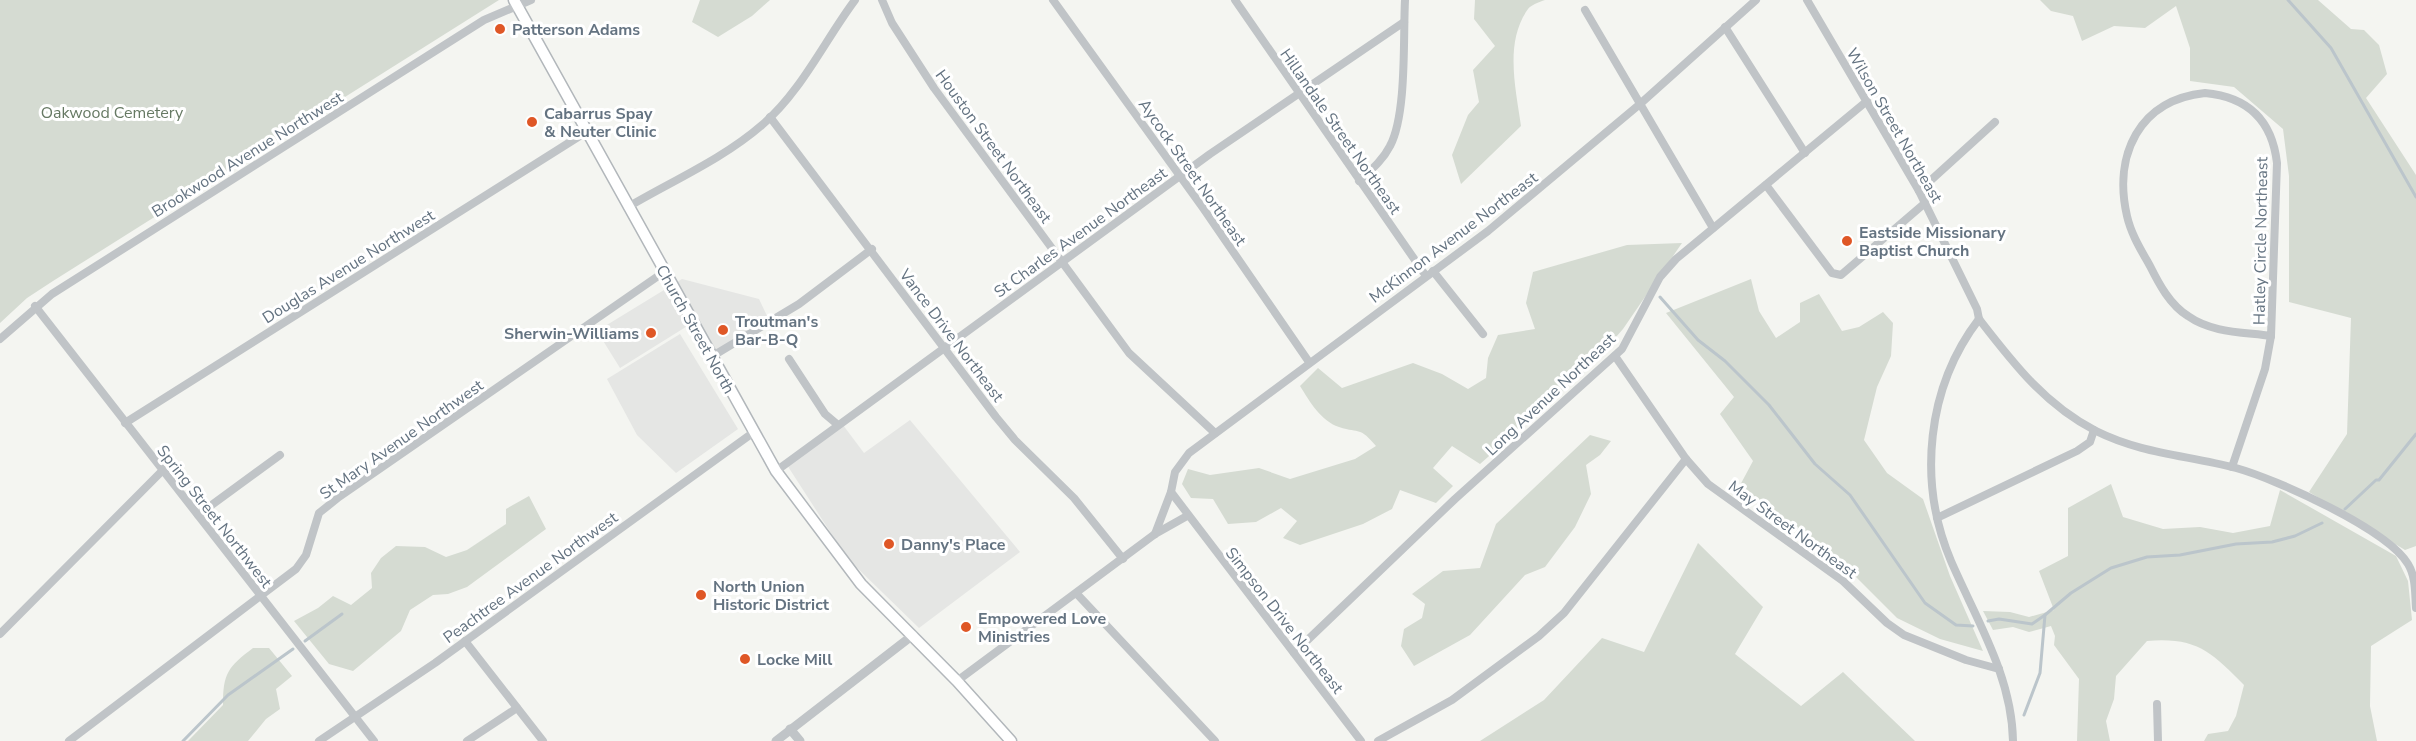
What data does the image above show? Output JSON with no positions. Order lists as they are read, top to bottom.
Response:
{
  "streets": {
    "main road": ["Church Street North"],
    "street": [
      "Wilson Street Northeast",
      "Hillandale Street Northeast",
      "Houston Street Northeast",
      "Brookwood Avenue Northwest",
      "Aycock Street Northeast",
      "St Charles Avenue Northeast",
      "McKinnon Avenue Northeast",
      "Hatley Circle Northeast",
      "Douglas Avenue Northwest",
      "Vance Drive Northeast",
      "Long Avenue Northeast",
      "St Mary Avenue Northwest",
      "Spring Street Northwest",
      "May Street Northeast",
      "Peachtree Avenue Northwest",
      "Simpson Drive Northeast"
    ]
  },
  "crossings": [
    ["Wilson Street Northeast", "Hatley Circle Northeast"],
    ["Wilson Street Northeast", "Long Avenue Northeast"],
    ["Hillandale Street Northeast", "St Charles Avenue Northeast"],
    ["Hillandale Street Northeast", "McKinnon Avenue Northeast"],
    ["Houston Street Northeast", "St Charles Avenue Northeast"],
    ["Houston Street Northeast", "McKinnon Avenue Northeast"],
    ["Brookwood Avenue Northwest", "Church Street North"],
    ["Brookwood Avenue Northwest", "Spring Street Northwest"],
    ["Aycock Street Northeast", "St Charles Avenue Northeast"],
    ["Aycock Street Northeast", "McKinnon Avenue Northeast"],
    ["St Charles Avenue Northeast", "Church Street North"],
    ["St Charles Avenue Northeast", "Vance Drive Northeast"],
    ["Douglas Avenue Northwest", "Church Street North"],
    ["Douglas Avenue Northwest", "Spring Street Northwest"],
    ["Church Street North", "St Mary Avenue Northwest"],
    ["Church Street North", "Peachtree Avenue Northwest"],
    ["Long Avenue Northeast", "May Street Northeast"],
    ["Long Avenue Northeast", "Simpson Drive Northeast"],
    ["St Mary Avenue Northwest", "Spring Street Northwest"],
    ["Spring Street Northwest", "Peachtree Avenue Northwest"]
  ],
  "parks": ["Oakwood Cemetery"],
  "places": [
    "Patterson Adams",
    "Cabarrus Spay & Neuter Clinic",
    "Eastside Missionary Baptist Church",
    "Troutman's Bar-B-Q",
    "Sherwin-Williams",
    "Danny's Place",
    "North Union Historic District",
    "Empowered Love Ministries",
    "Locke Mill"
  ]
}
